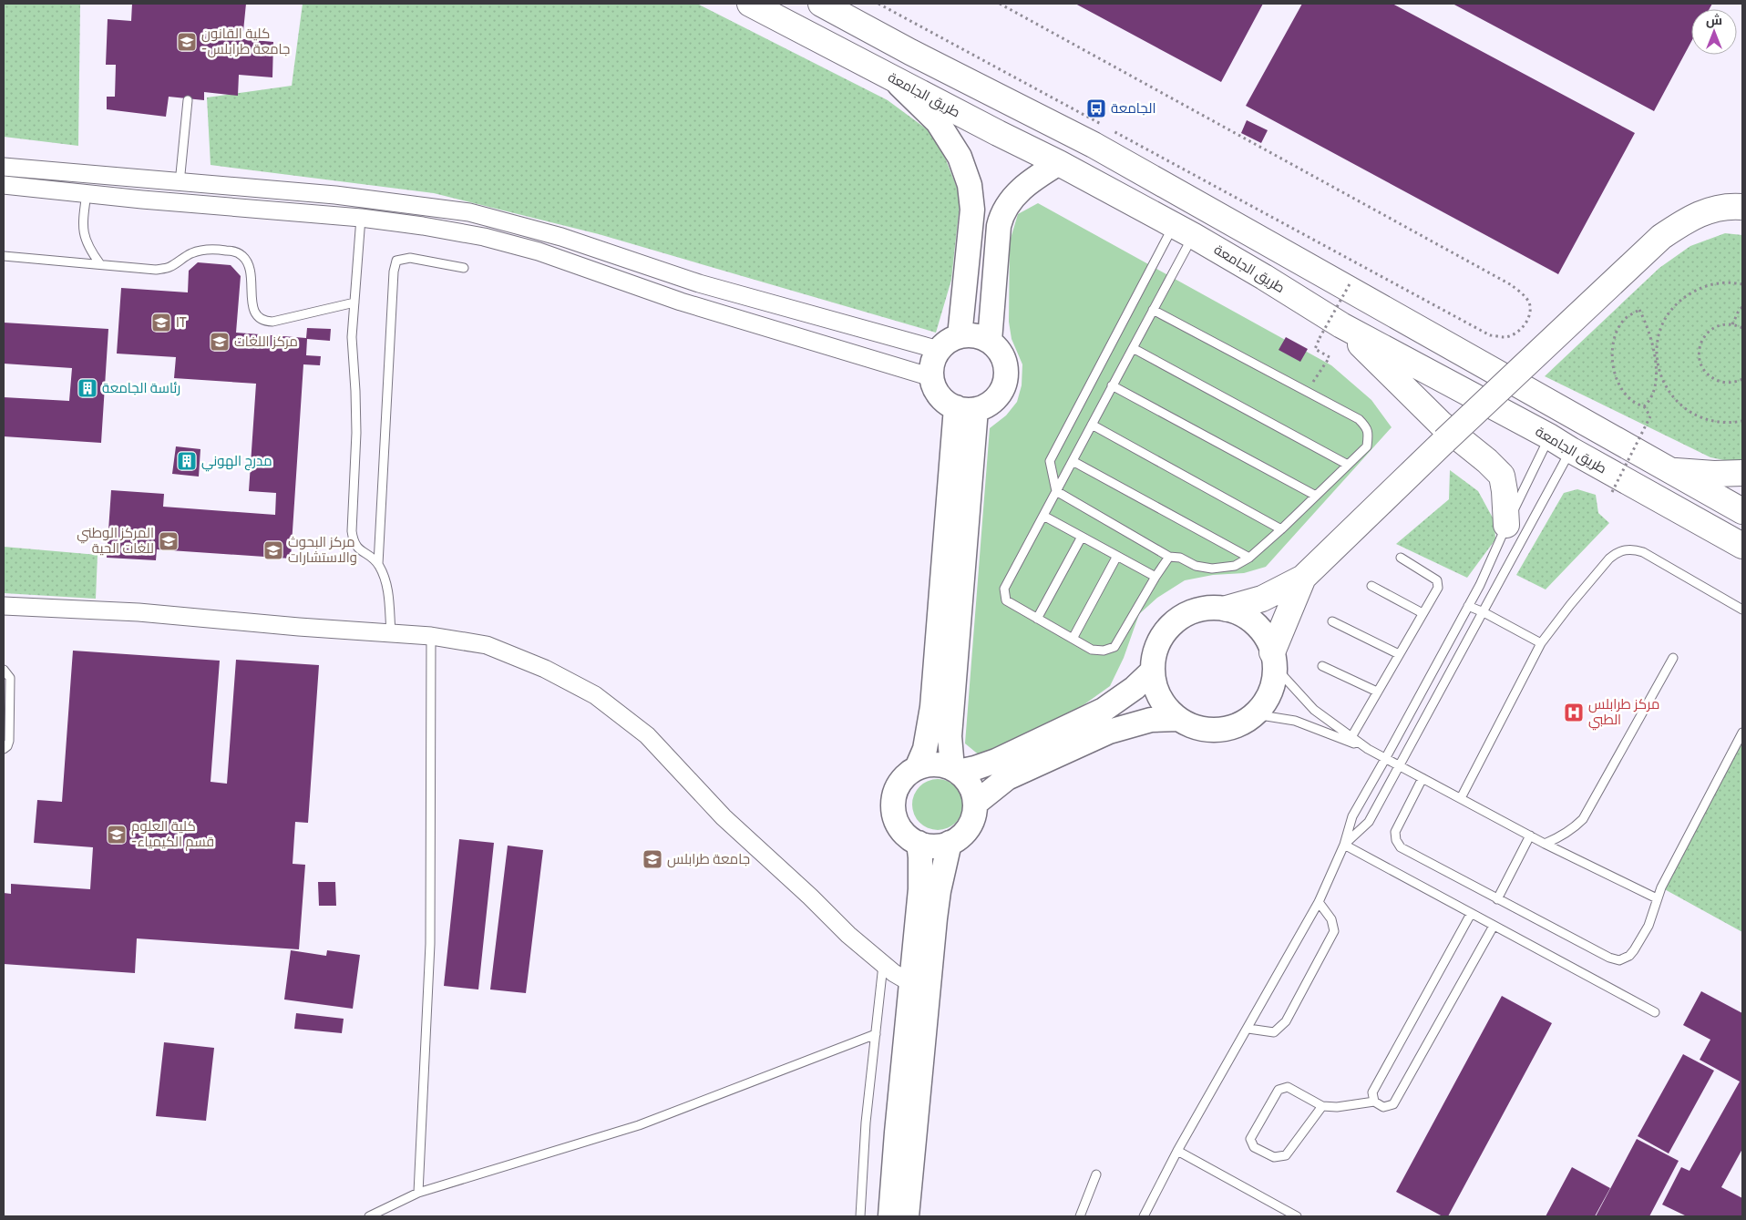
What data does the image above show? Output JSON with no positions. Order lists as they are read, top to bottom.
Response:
{
  "streets": {
    "highway": ["طريق الجامعة"]
  },
  "places": {
    "school or university": [
      "كلية القانون -جامعة طرابلس",
      "IT",
      "مركز اللغات",
      "المركز الوطني للغات الحية",
      "مركز البحوث والاستشارات",
      "كلية العلوم -قسم الكيمياء",
      "جامعة طرابلس"
    ],
    "bus stop": ["الجامعة"],
    "building": ["رئاسة الجامعة", "مدرج الهوني"],
    "hospital": ["مركز طرابلس الطبي"]
  },
  "north": "top"
}
